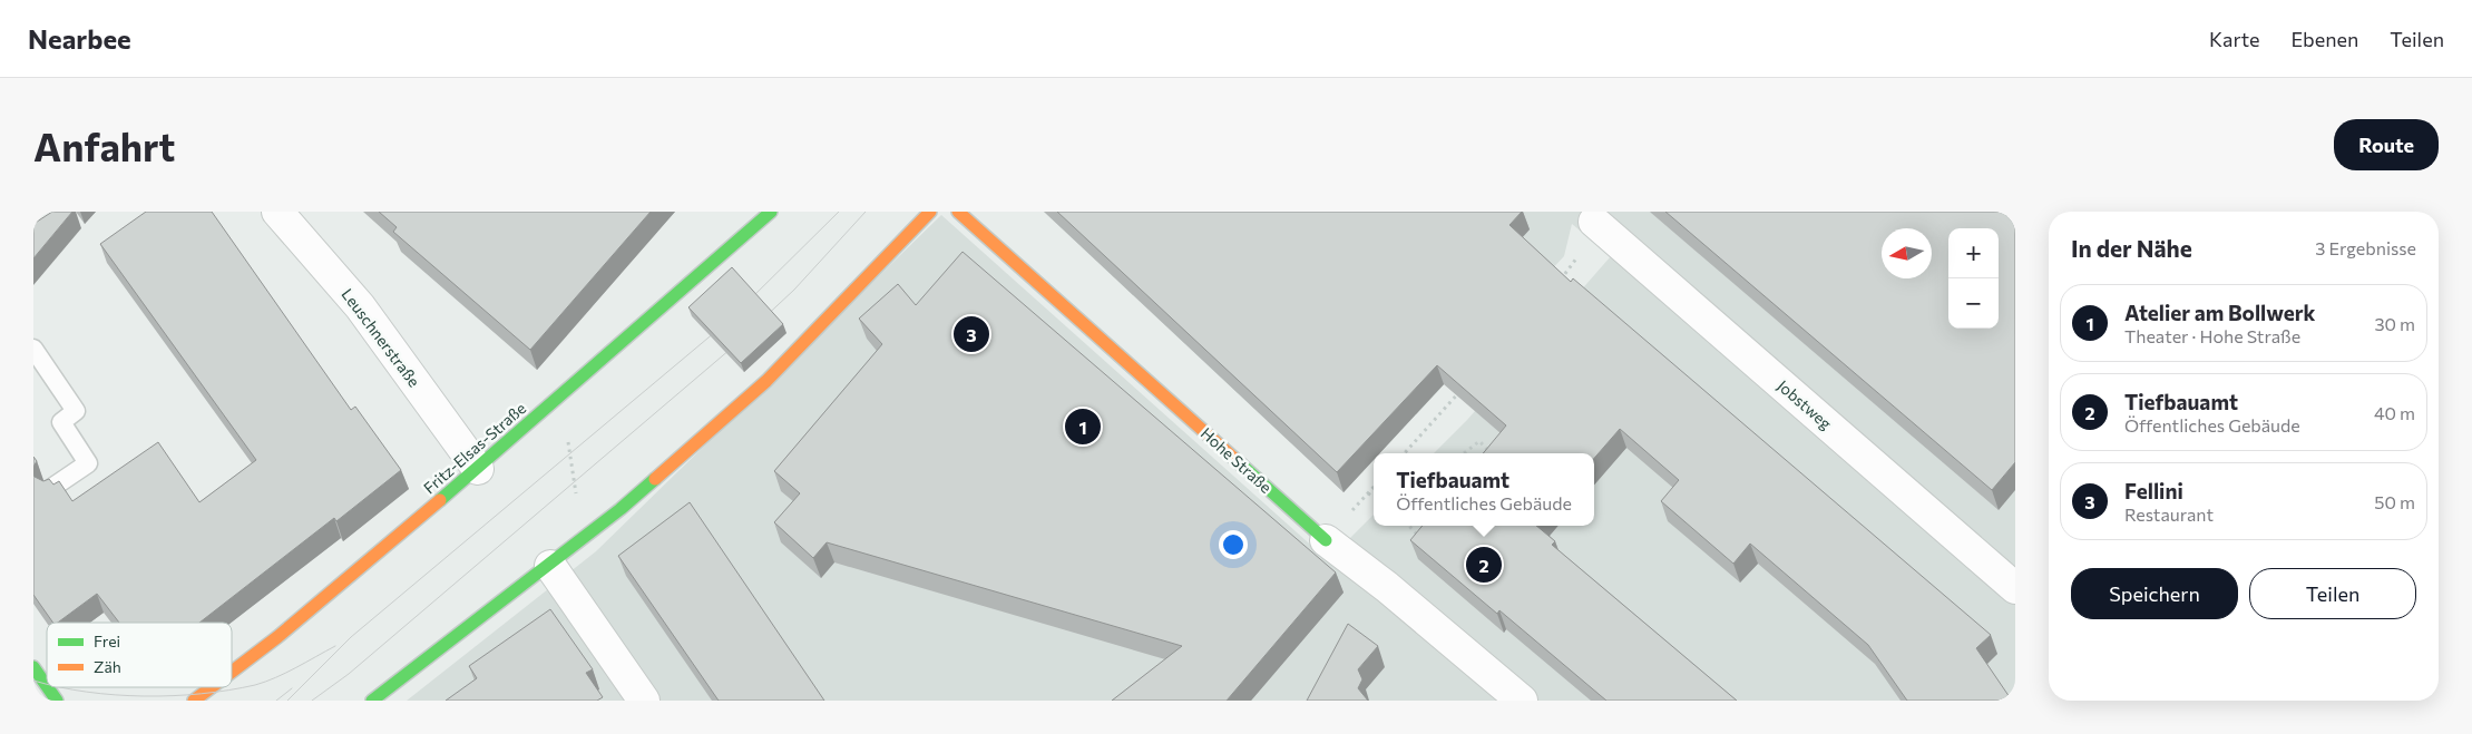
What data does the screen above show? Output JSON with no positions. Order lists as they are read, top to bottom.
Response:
{
  "streets": {
    "main road": ["Fritz-Elsas-Straße", "Hohe Straße"],
    "street": ["Leuschnerstraße", "Jobstweg"]
  },
  "crossings": [
    ["Leuschnerstraße", "Fritz-Elsas-Straße"]
  ],
  "legend": ["Frei", "Zäh"],
  "north": "left",
  "page": {
    "header": "Nearbee",
    "nav": ["Karte", "Ebenen", "Teilen"],
    "buttons": [
      "Route",
      ["Speichern", "Teilen"]
    ],
    "title": "Anfahrt",
    "heading": ["In der Nähe", "3 Ergebnisse"],
    "map_buttons": ["+", "−"],
    "list": [
      {
        "mark": "1",
        "name": "Atelier am Bollwerk",
        "note": "Theater · Hohe Straße",
        "value": "30 m"
      },
      {
        "mark": "2",
        "name": "Tiefbauamt",
        "note": "Öffentliches Gebäude",
        "value": "40 m"
      },
      {
        "mark": "3",
        "name": "Fellini",
        "note": "Restaurant",
        "value": "50 m"
      }
    ],
    "pins": ["3", "1", "2"],
    "popup": ["Tiefbauamt", "Öffentliches Gebäude"]
  }
}
